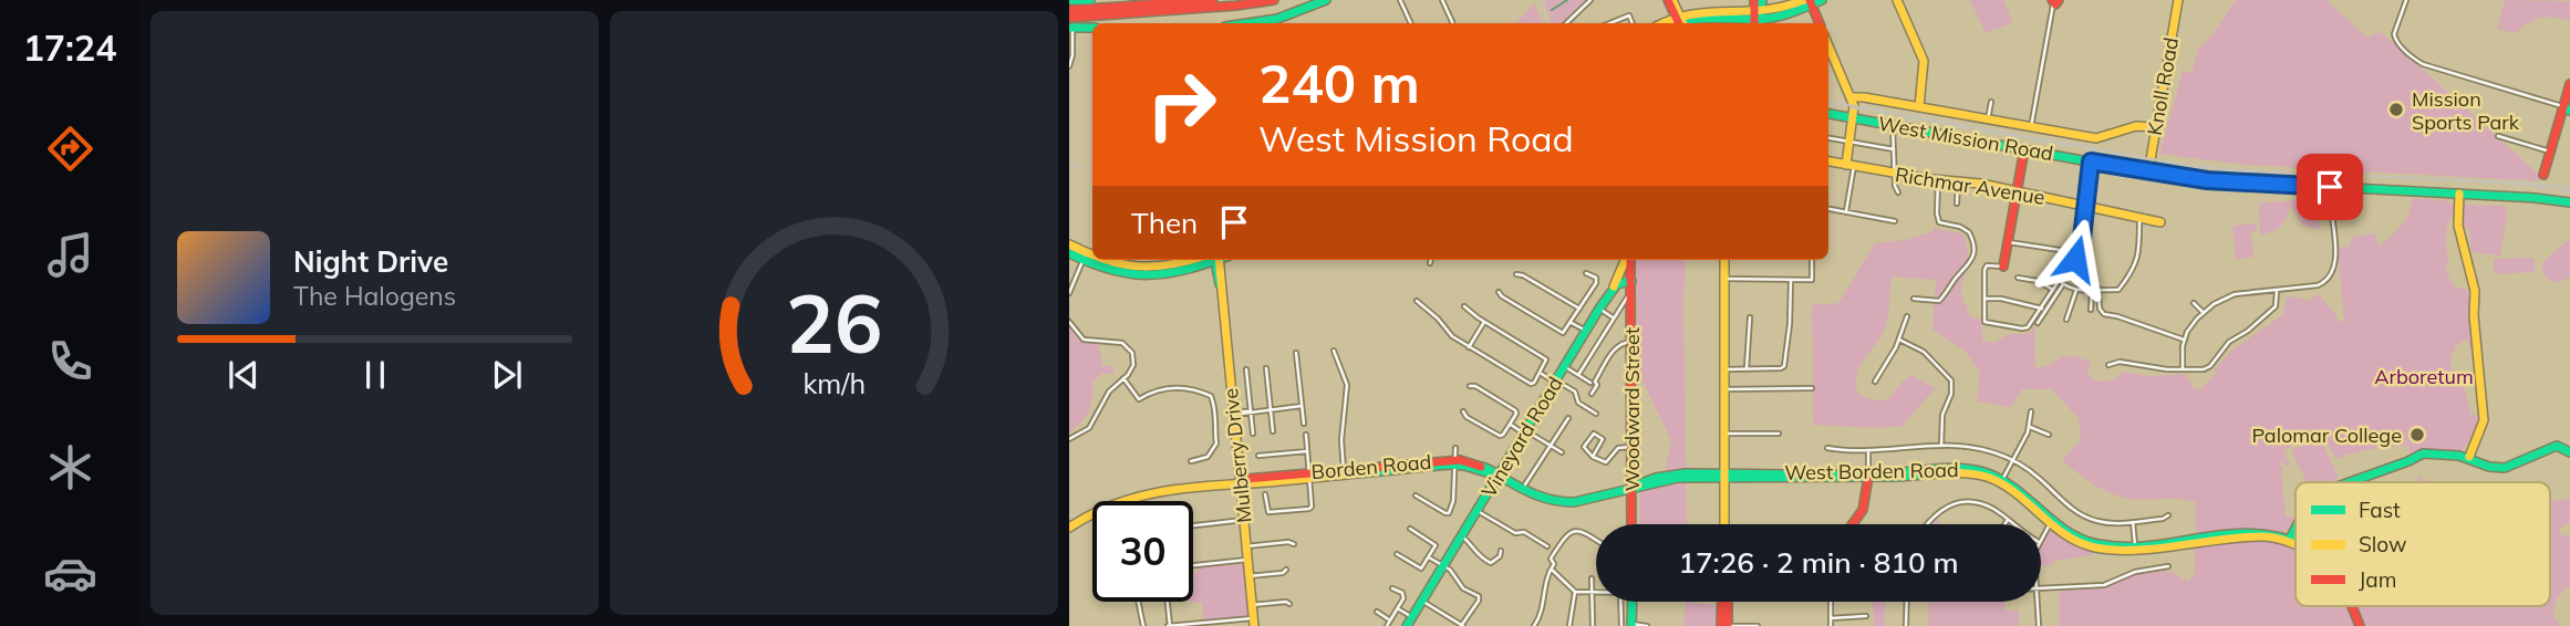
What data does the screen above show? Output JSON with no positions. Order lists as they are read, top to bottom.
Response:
{
  "streets": {
    "main road": [
      "Knoll Road",
      "West Mission Road",
      "Richmar Avenue",
      "Woodward Street",
      "Vineyard Road",
      "Mulberry Drive",
      "Borden Road",
      "West Borden Road"
    ]
  },
  "crossings": [
    ["Knoll Road", "West Mission Road"],
    ["Woodward Street", "Borden Road"],
    ["Vineyard Road", "Borden Road"],
    ["Mulberry Drive", "Borden Road"],
    ["Borden Road", "West Borden Road"]
  ],
  "parks": ["Arboretum"],
  "places": ["Mission Sports Park", "Palomar College"],
  "legend": ["Fast", "Slow", "Jam"],
  "page": {
    "tabs": "17:24",
    "turn": ["240 m", "West Mission Road"],
    "then": "Then",
    "song": ["Night Drive", "The Halogens"],
    "limit": "30",
    "trip": "17:26 · 2 min · 810 m",
    "gauge": ["26", "km/h"]
  }
}
